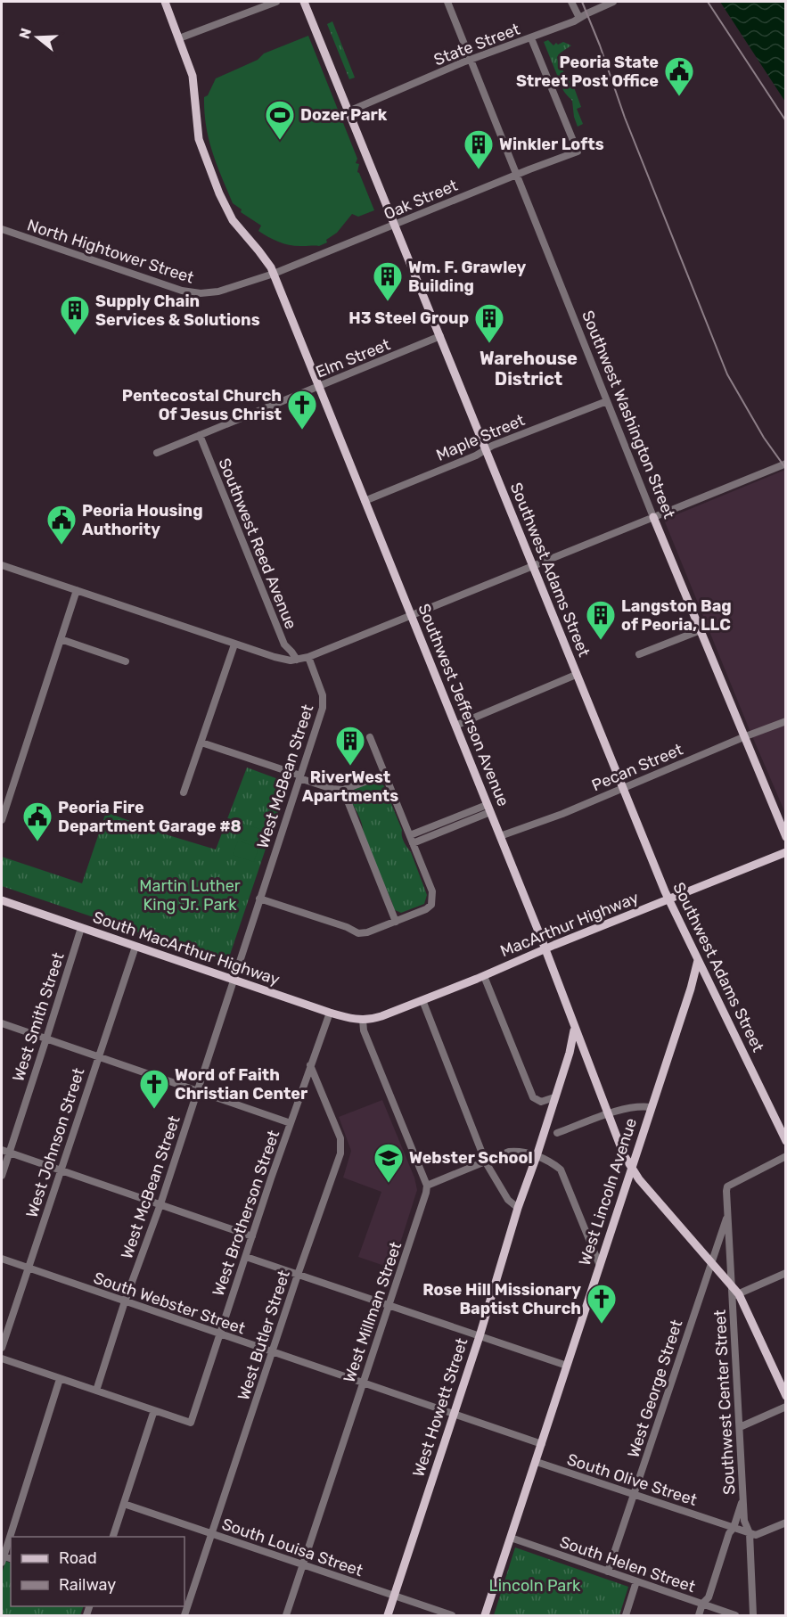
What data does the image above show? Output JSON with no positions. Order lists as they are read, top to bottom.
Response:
{
  "streets": {
    "main road": [
      "Southwest Washington Street",
      "Southwest Adams Street",
      "Southwest Jefferson Avenue",
      "MacArthur Highway",
      "South MacArthur Highway",
      "West Lincoln Avenue",
      "West Howett Street"
    ],
    "street": [
      "State Street",
      "Oak Street",
      "North Hightower Street",
      "Elm Street",
      "Maple Street",
      "Southwest Reed Avenue",
      "Pecan Street",
      "West McBean Street",
      "West Smith Street",
      "West Johnson Street",
      "West Brotherson Street",
      "South Webster Street",
      "West Millman Street",
      "West Butler Street",
      "West George Street",
      "Southwest Center Street",
      "South Olive Street",
      "South Louisa Street",
      "South Helen Street"
    ]
  },
  "crossings": [
    ["State Street", "Oak Street"],
    ["State Street", "Southwest Washington Street"],
    ["State Street", "Southwest Adams Street"],
    ["Oak Street", "North Hightower Street"],
    ["Oak Street", "Southwest Washington Street"],
    ["Oak Street", "Southwest Adams Street"],
    ["Oak Street", "Southwest Jefferson Avenue"],
    ["North Hightower Street", "Southwest Jefferson Avenue"],
    ["Elm Street", "Southwest Reed Avenue"],
    ["Elm Street", "Southwest Adams Street"],
    ["Elm Street", "Southwest Jefferson Avenue"],
    ["Southwest Washington Street", "Maple Street"],
    ["Southwest Washington Street", "Pecan Street"],
    ["Maple Street", "Southwest Adams Street"],
    ["Maple Street", "Southwest Jefferson Avenue"],
    ["Southwest Adams Street", "Pecan Street"],
    ["Southwest Adams Street", "MacArthur Highway"],
    ["Southwest Adams Street", "West Lincoln Avenue"],
    ["Southwest Jefferson Avenue", "Pecan Street"],
    ["Southwest Jefferson Avenue", "MacArthur Highway"],
    ["Southwest Jefferson Avenue", "West Lincoln Avenue"],
    ["Southwest Jefferson Avenue", "West George Street"],
    ["Southwest Jefferson Avenue", "Southwest Center Street"],
    ["Southwest Jefferson Avenue", "West Howett Street"],
    ["West McBean Street", "South MacArthur Highway"],
    ["West McBean Street", "South Webster Street"],
    ["MacArthur Highway", "South MacArthur Highway"],
    ["South MacArthur Highway", "West Smith Street"],
    ["South MacArthur Highway", "West Johnson Street"],
    ["South MacArthur Highway", "West Brotherson Street"],
    ["West Johnson Street", "South Webster Street"],
    ["West Lincoln Avenue", "South Webster Street"],
    ["West Lincoln Avenue", "South Olive Street"],
    ["West Lincoln Avenue", "South Helen Street"],
    ["West Brotherson Street", "South Webster Street"],
    ["West Brotherson Street", "West Butler Street"],
    ["South Webster Street", "West Millman Street"],
    ["South Webster Street", "West Butler Street"],
    ["South Webster Street", "West Howett Street"],
    ["West Millman Street", "South Louisa Street"],
    ["West Butler Street", "South Louisa Street"],
    ["West George Street", "South Olive Street"],
    ["West George Street", "South Helen Street"],
    ["Southwest Center Street", "South Olive Street"],
    ["West Howett Street", "South Louisa Street"]
  ],
  "districts": ["Warehouse District"],
  "parks": ["Martin Luther King Jr. Park", "Lincoln Park"],
  "places": {
    "public building": ["Peoria State Street Post Office", "Peoria Housing Authority", "Peoria Fire Department Garage #8"],
    "sports": ["Dozer Park"],
    "building": [
      "Winkler Lofts",
      "Wm. F. Grawley Building",
      "Supply Chain Services & Solutions",
      "H3 Steel Group",
      "Langston Bag of Peoria, LLC",
      "RiverWest Apartments"
    ],
    "church": ["Pentecostal Church Of Jesus Christ", "Word of Faith Christian Center", "Rose Hill Missionary Baptist Church"],
    "school or university": ["Webster School"]
  },
  "legend": ["Road", "Railway"],
  "north": "left"
}
